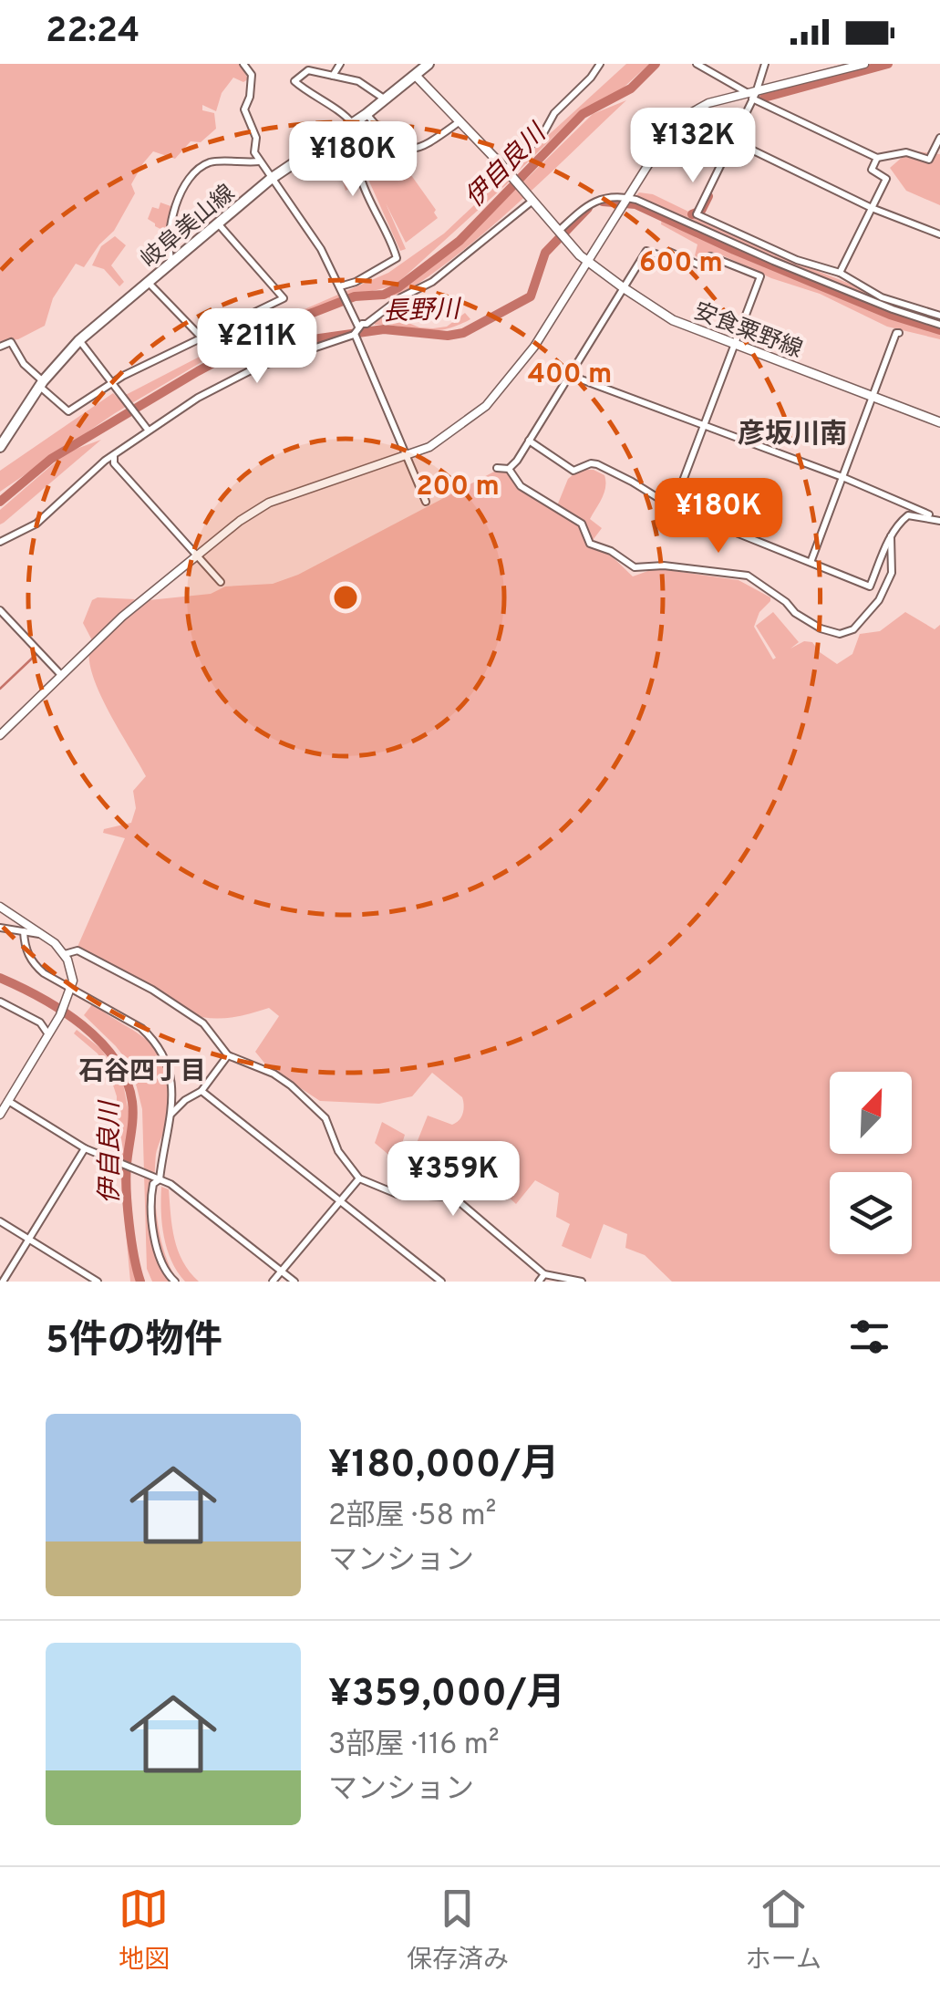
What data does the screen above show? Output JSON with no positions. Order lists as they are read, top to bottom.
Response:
{
  "streets": {
    "main road": ["岐阜美山線", "安食粟野線"]
  },
  "crossings": [
    ["岐阜美山線", "安食粟野線"]
  ],
  "districts": ["彦坂川南", "石谷四丁目"],
  "water": ["伊自良川", "長野川"],
  "north": "top right",
  "page": {
    "status": "22:24",
    "price": [
      "¥132K",
      "¥180K",
      "¥211K",
      "¥180K",
      "¥359K"
    ],
    "heading": "5件の物件",
    "list": [
      {
        "name": "¥180,000/月",
        "note": "2部屋 · 58 m² · マンション"
      },
      {
        "name": "¥359,000/月",
        "note": "3部屋 · 116 m² · マンション"
      }
    ],
    "tabs": ["地図", "保存済み", "ホーム"]
  },
  "rings": ["600 m", "400 m", "200 m"]
}
